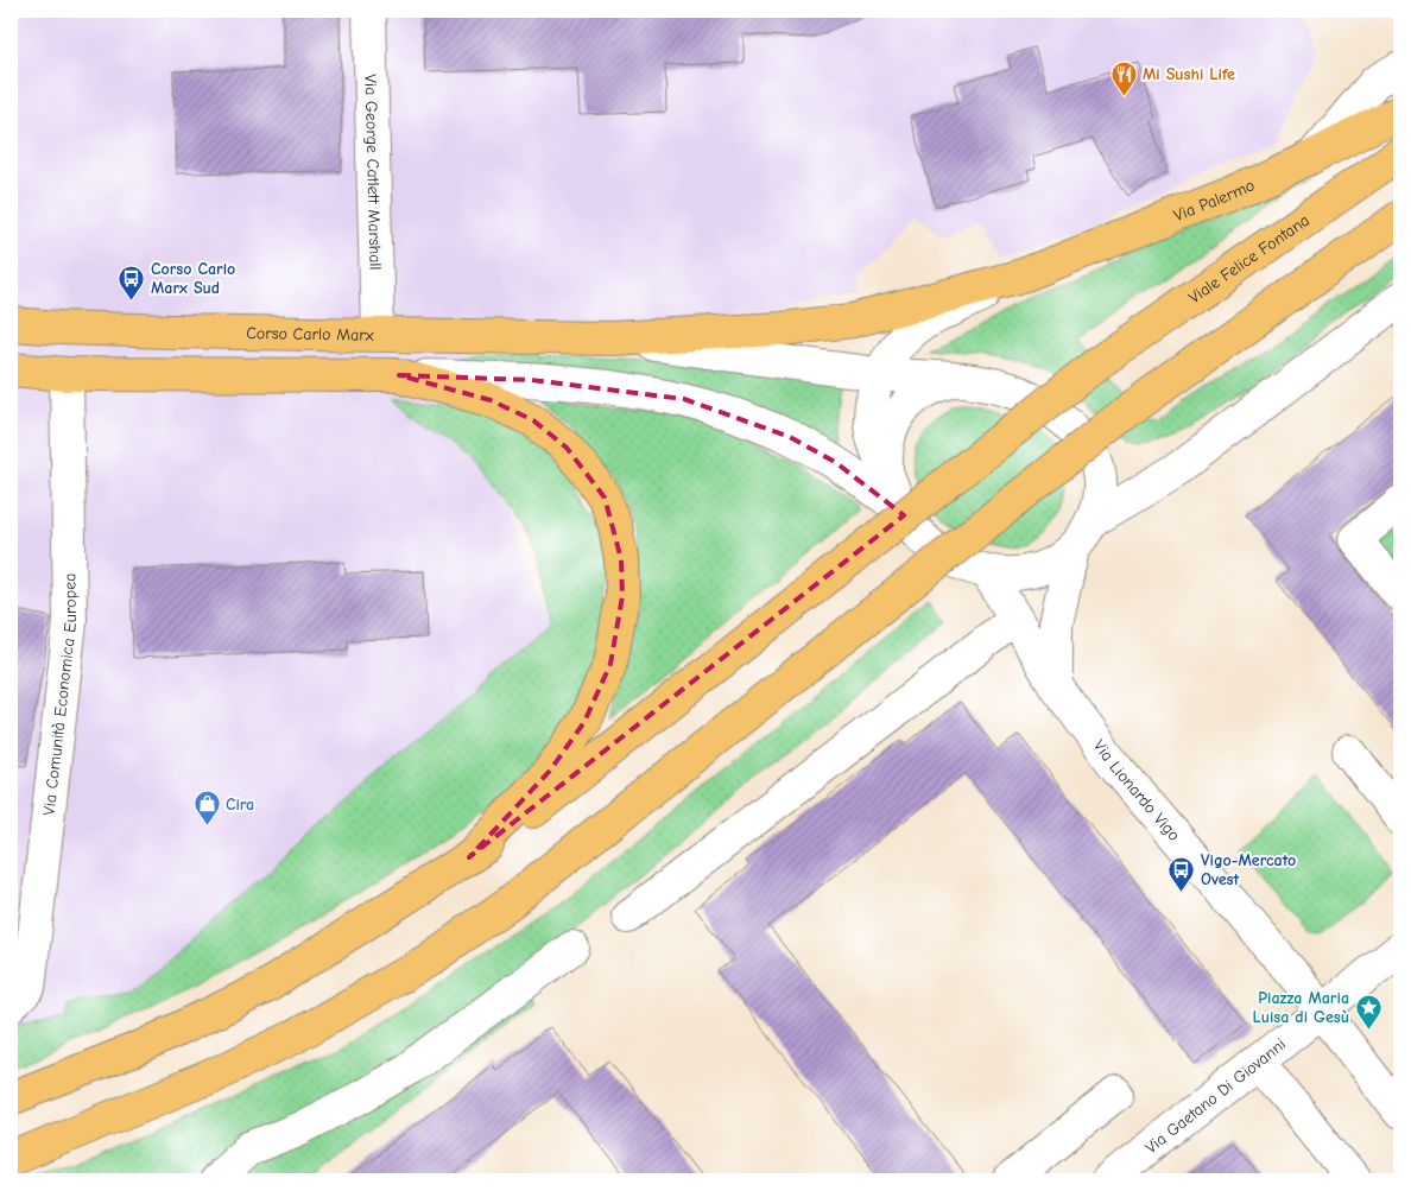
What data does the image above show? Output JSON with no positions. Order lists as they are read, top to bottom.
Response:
{
  "streets": {
    "main road": ["Via Palermo", "Viale Felice Fontana", "Corso Carlo Marx"],
    "street": [
      "Via George Catlett Marshall",
      "Via Comunità Economica Europea",
      "Via Lionardo Vigo",
      "Via Gaetano Di Giovanni"
    ]
  },
  "crossings": [
    ["Via George Catlett Marshall", "Corso Carlo Marx"],
    ["Via Palermo", "Corso Carlo Marx"],
    ["Via Lionardo Vigo", "Via Gaetano Di Giovanni"]
  ],
  "places": {
    "restaurant": ["Mi Sushi Life"],
    "bus stop": ["Corso Carlo Marx Sud", "Vigo-Mercato Ovest"],
    "shop": ["Cira"],
    "place": ["Piazza Maria Luisa di Gesù"]
  }
}
